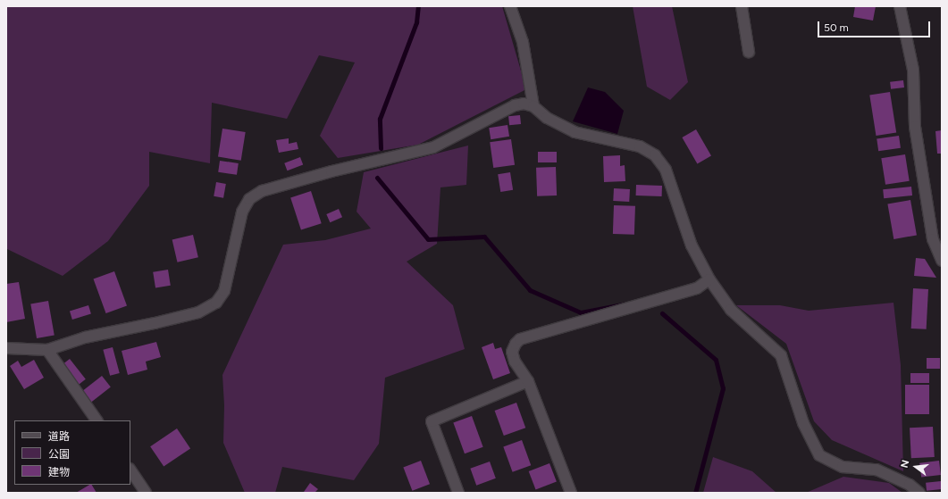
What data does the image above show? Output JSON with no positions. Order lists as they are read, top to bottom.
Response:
{
  "legend": ["道路", "公園", "建物"],
  "scale_bar": "50 m",
  "north": "left"
}
